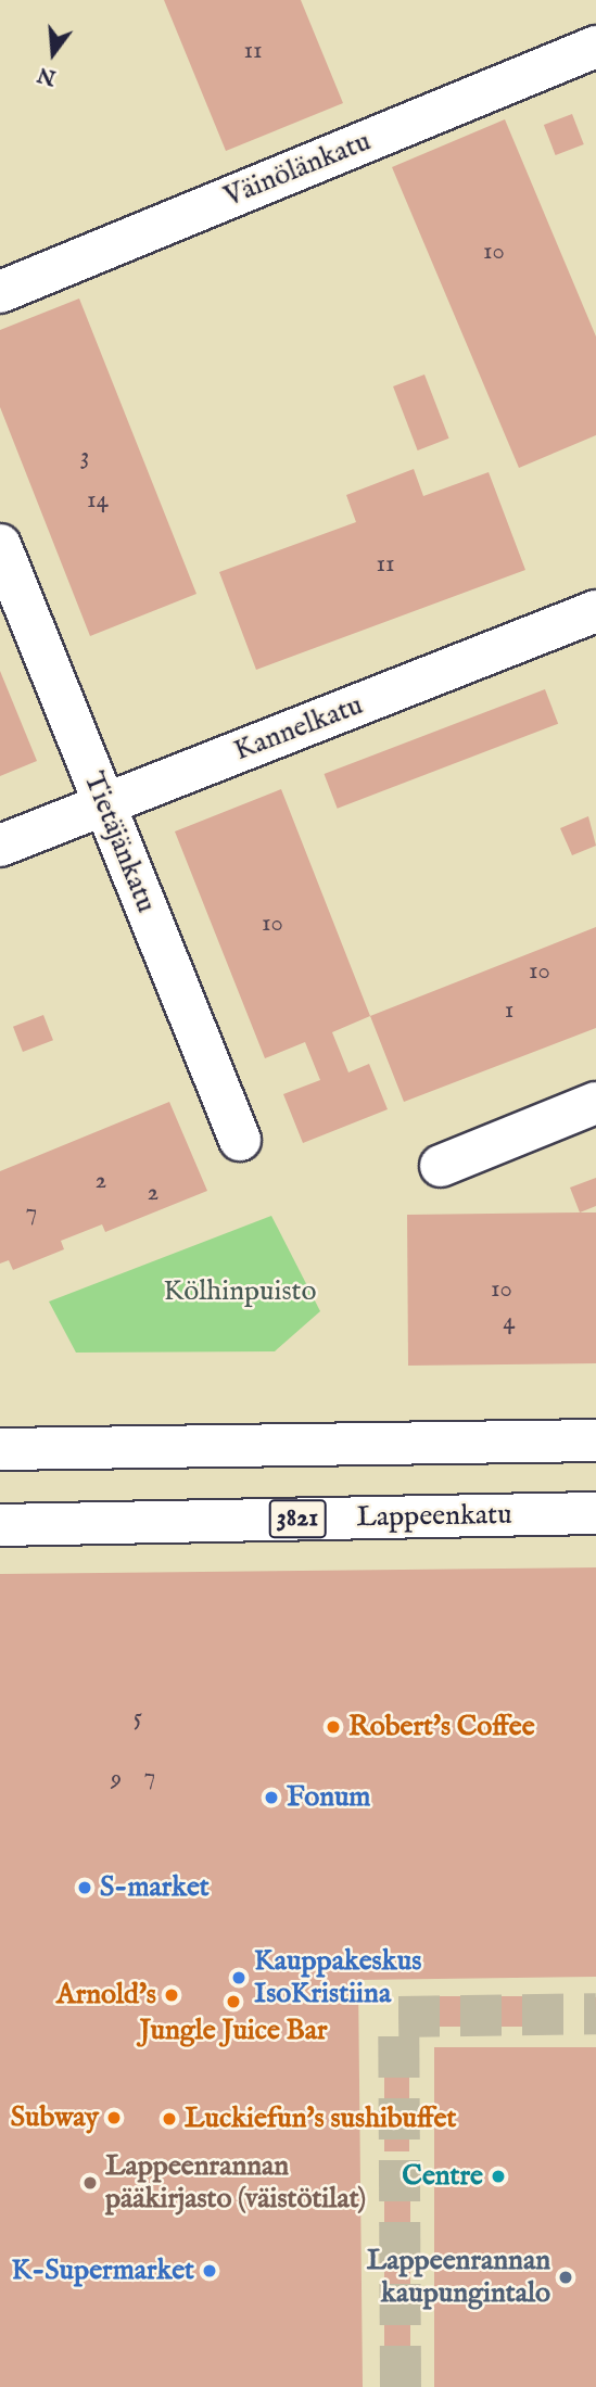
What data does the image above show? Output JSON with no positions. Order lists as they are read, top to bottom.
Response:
{
  "streets": {
    "street": [
      "Väinölänkatu",
      "Kannelkatu",
      "Tietäjänkatu",
      "Lappeenkatu",
      "3821"
    ]
  },
  "crossings": [
    ["Kannelkatu", "Tietäjänkatu"]
  ],
  "parks": ["Kölhinpuisto"],
  "places": [
    "Robert's Coffee",
    "Fonum",
    "S-market",
    "Kauppakeskus IsoKristiina",
    "Arnold's",
    "Jungle Juice Bar",
    "Subway",
    "Luckiefun's sushibuffet",
    "Centre",
    "Lappeenrannan pääkirjasto (väistötilat)",
    "K-Supermarket",
    "Lappeenrannan kaupungintalo"
  ],
  "house_numbers": [
    "11",
    "10",
    "3",
    "14",
    "11",
    "10",
    "10",
    "1",
    "2",
    "2",
    "7",
    "10",
    "4",
    "5",
    "7",
    "9"
  ],
  "north": "bottom"
}
